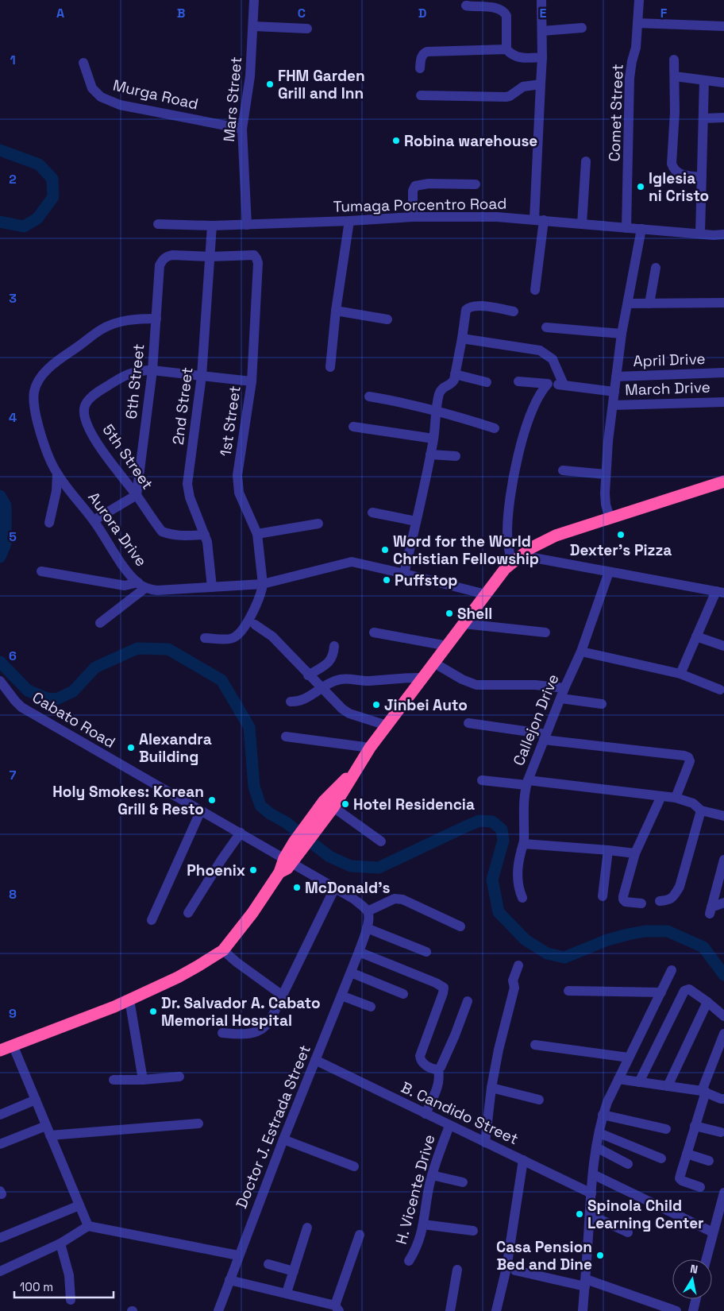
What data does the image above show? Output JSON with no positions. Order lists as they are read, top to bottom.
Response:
{
  "streets": {
    "street": [
      "Murga Road",
      "Mars Street",
      "Comet Street",
      "Tumaga Porcentro Road",
      "April Drive",
      "6th Street",
      "March Drive",
      "2nd Street",
      "1st Street",
      "5th Street",
      "Aurora Drive",
      "Cabato Road",
      "Callejon Drive",
      "B. Candido Street",
      "Doctor J. Estrada Street",
      "H. Vicente Drive"
    ]
  },
  "crossings": [
    ["Murga Road", "Mars Street"],
    ["Mars Street", "Tumaga Porcentro Road"],
    ["Comet Street", "Tumaga Porcentro Road"],
    ["Tumaga Porcentro Road", "2nd Street"],
    ["6th Street", "2nd Street"],
    ["6th Street", "1st Street"],
    ["6th Street", "5th Street"],
    ["6th Street", "Aurora Drive"],
    ["2nd Street", "1st Street"],
    ["2nd Street", "5th Street"],
    ["2nd Street", "Aurora Drive"],
    ["1st Street", "5th Street"],
    ["1st Street", "Aurora Drive"],
    ["B. Candido Street", "Doctor J. Estrada Street"],
    ["B. Candido Street", "H. Vicente Drive"]
  ],
  "places": [
    "FHM Garden Grill and Inn",
    "Robina warehouse",
    "Iglesia ni Cristo",
    "Dexter's Pizza",
    "Word for the World Christian Fellowship",
    "Puffstop",
    "Shell",
    "Jinbei Auto",
    "Alexandra Building",
    "Holy Smokes: Korean Grill & Resto",
    "Hotel Residencia",
    "Phoenix",
    "McDonald's",
    "Dr. Salvador A. Cabato Memorial Hospital",
    "Spinola Child Learning Center",
    "Casa Pension Bed and Dine"
  ],
  "scale_bar": "100 m",
  "north": "top",
  "grid": {
    "columns": [
      "A",
      "B",
      "C",
      "D",
      "E",
      "F"
    ],
    "rows": [
      "1",
      "2",
      "3",
      "4",
      "5",
      "6",
      "7",
      "8",
      "9"
    ]
  }
}
